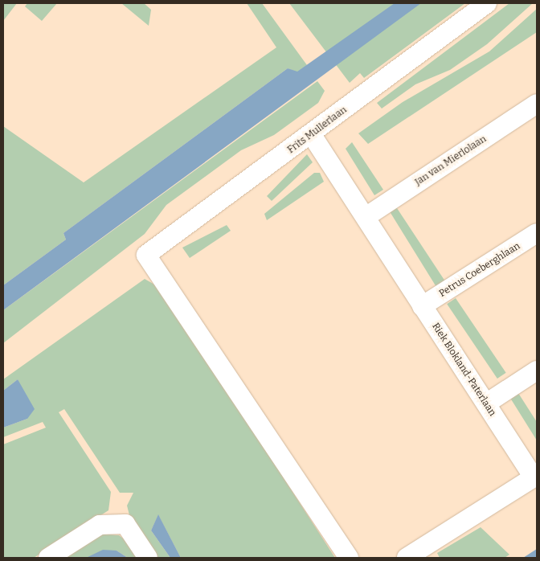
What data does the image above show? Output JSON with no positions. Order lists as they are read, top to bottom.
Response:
{
  "streets": {
    "street": [
      "Frits Mullerlaan",
      "Jan van Mierlolaan",
      "Petrus Coeberghlaan",
      "Riek Blokland-Paterlaan"
    ]
  },
  "crossings": [
    ["Frits Mullerlaan", "Riek Blokland-Paterlaan"],
    ["Jan van Mierlolaan", "Riek Blokland-Paterlaan"],
    ["Petrus Coeberghlaan", "Riek Blokland-Paterlaan"]
  ]
}
